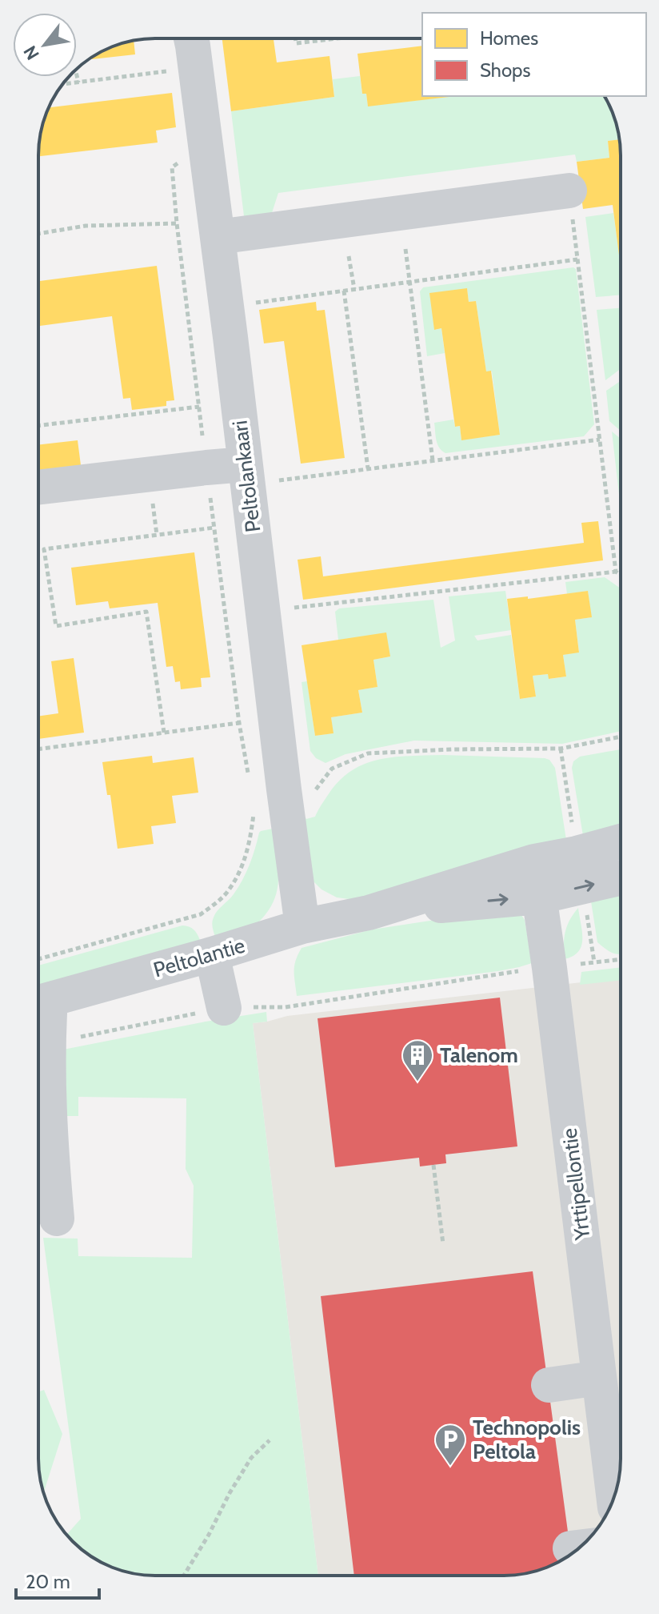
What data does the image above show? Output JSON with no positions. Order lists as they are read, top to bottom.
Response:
{
  "streets": {
    "street": ["Peltolankaari", "Peltolantie", "Yrttipellontie"]
  },
  "crossings": [
    ["Peltolankaari", "Peltolantie"],
    ["Peltolantie", "Yrttipellontie"]
  ],
  "places": {
    "building": ["Talenom"],
    "parking": ["Technopolis Peltola"]
  },
  "legend": ["Homes", "Shops"],
  "scale_bar": "20 m",
  "north": "bottom left"
}
